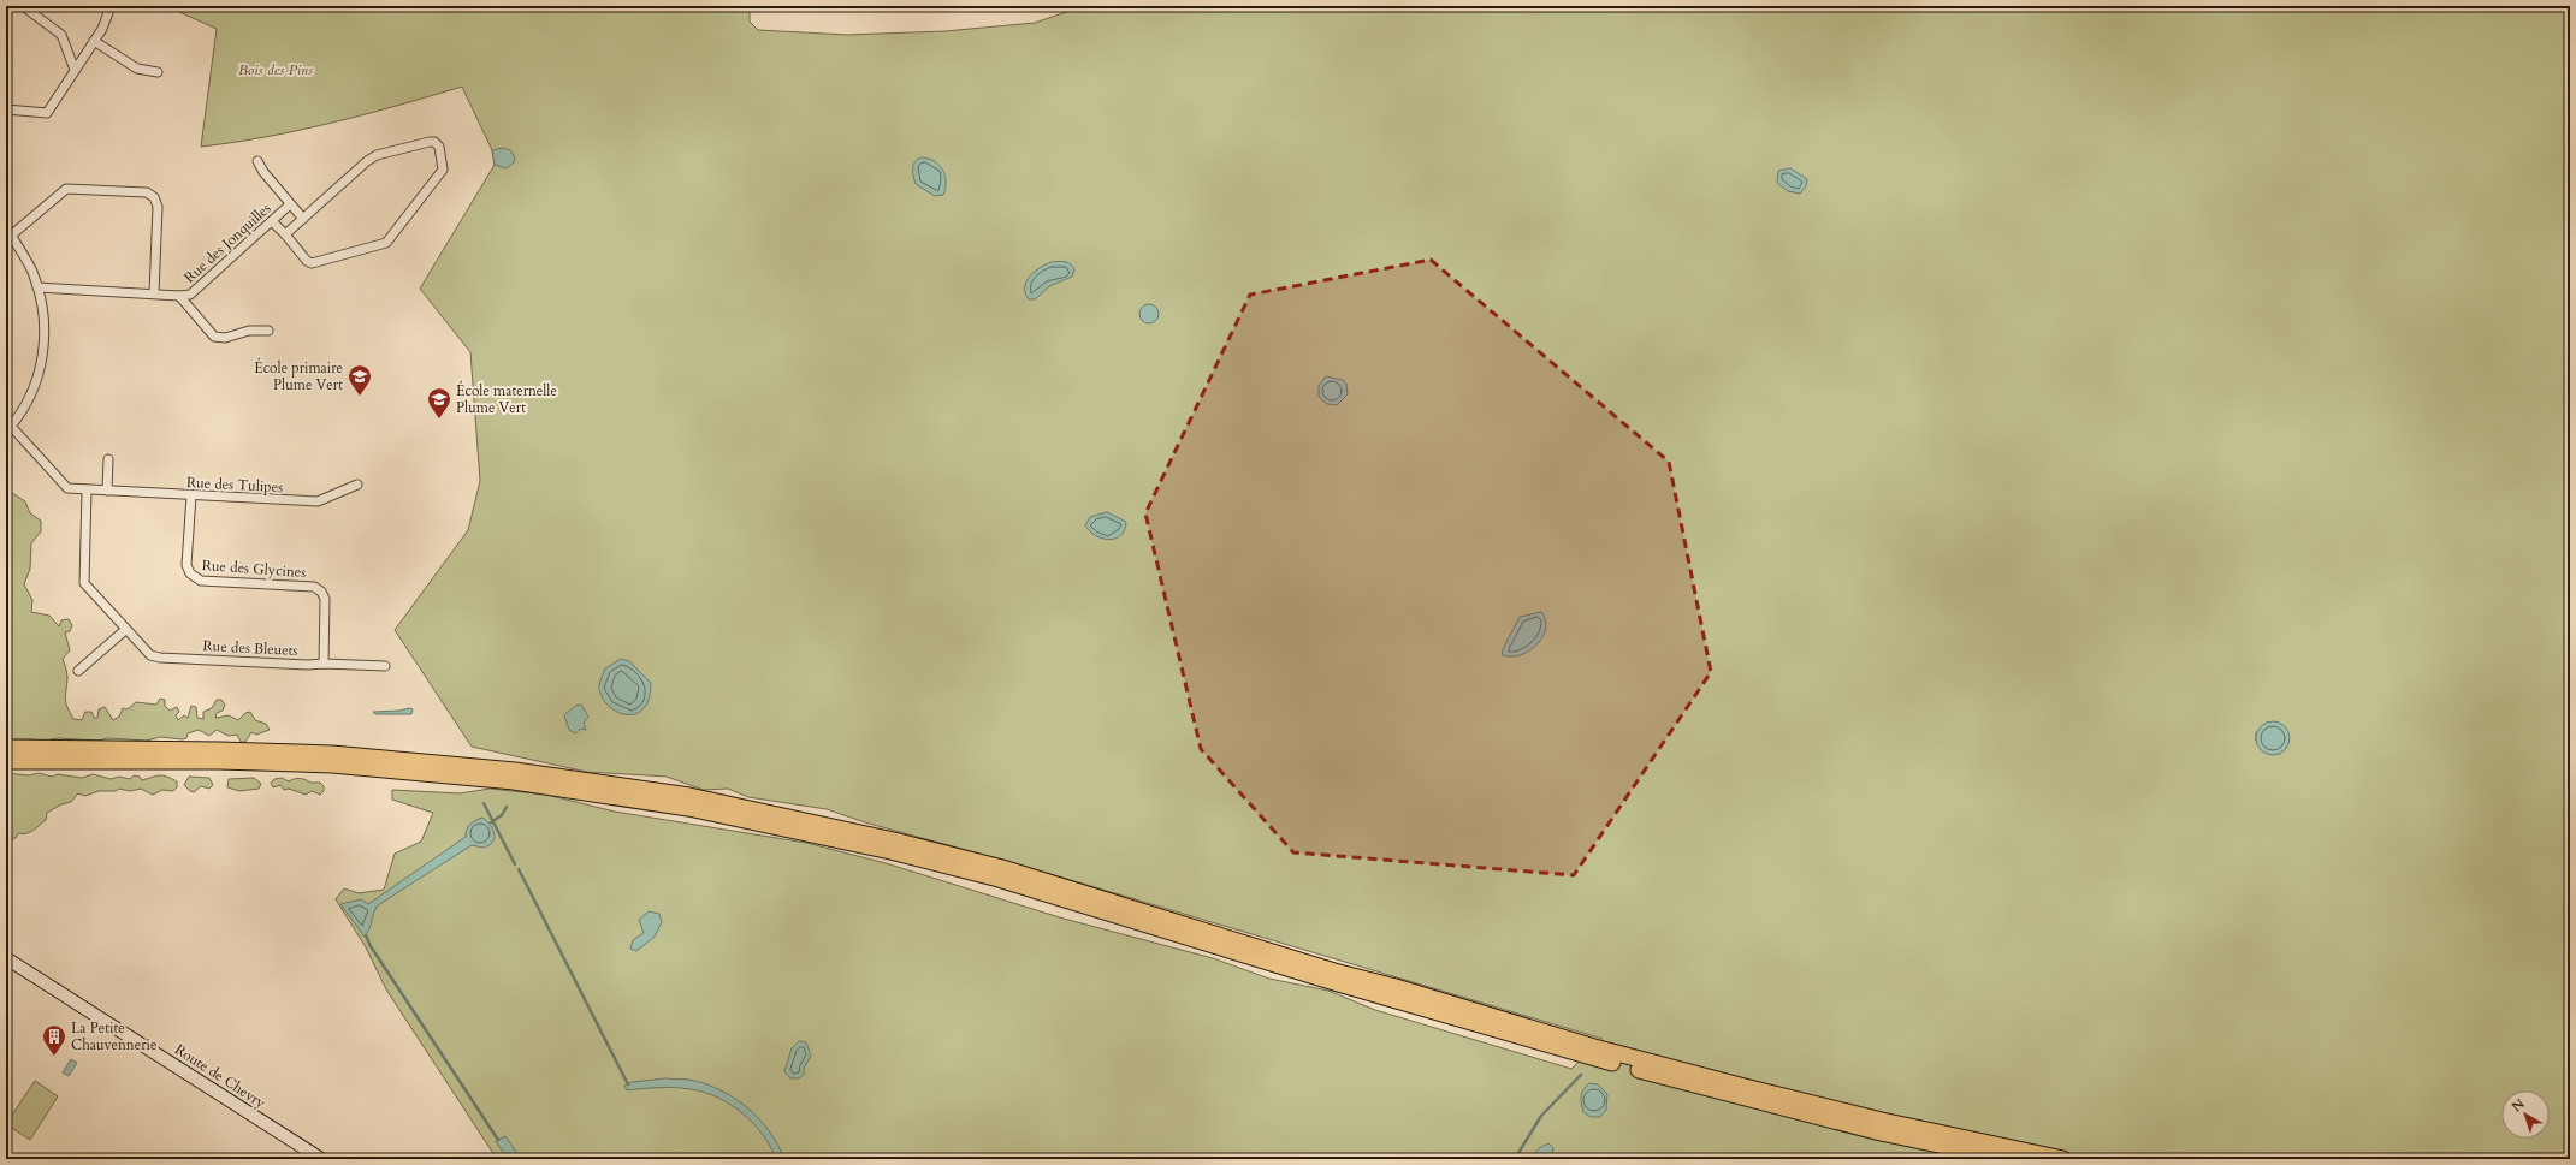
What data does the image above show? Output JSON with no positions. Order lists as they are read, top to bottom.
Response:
{
  "streets": {
    "street": [
      "Rue des Jonquilles",
      "Rue des Tulipes",
      "Rue des Glycines",
      "Rue des Bleuets",
      "Route de Chevry"
    ]
  },
  "crossings": [
    ["Rue des Tulipes", "Rue des Glycines"],
    ["Rue des Tulipes", "Rue des Bleuets"],
    ["Rue des Glycines", "Rue des Bleuets"]
  ],
  "parks": ["Bois des Pins"],
  "places": {
    "school or university": ["École primaire Plume Vert", "École maternelle Plume Vert"],
    "building": ["La Petite Chauvennerie"]
  },
  "north": "top left"
}
